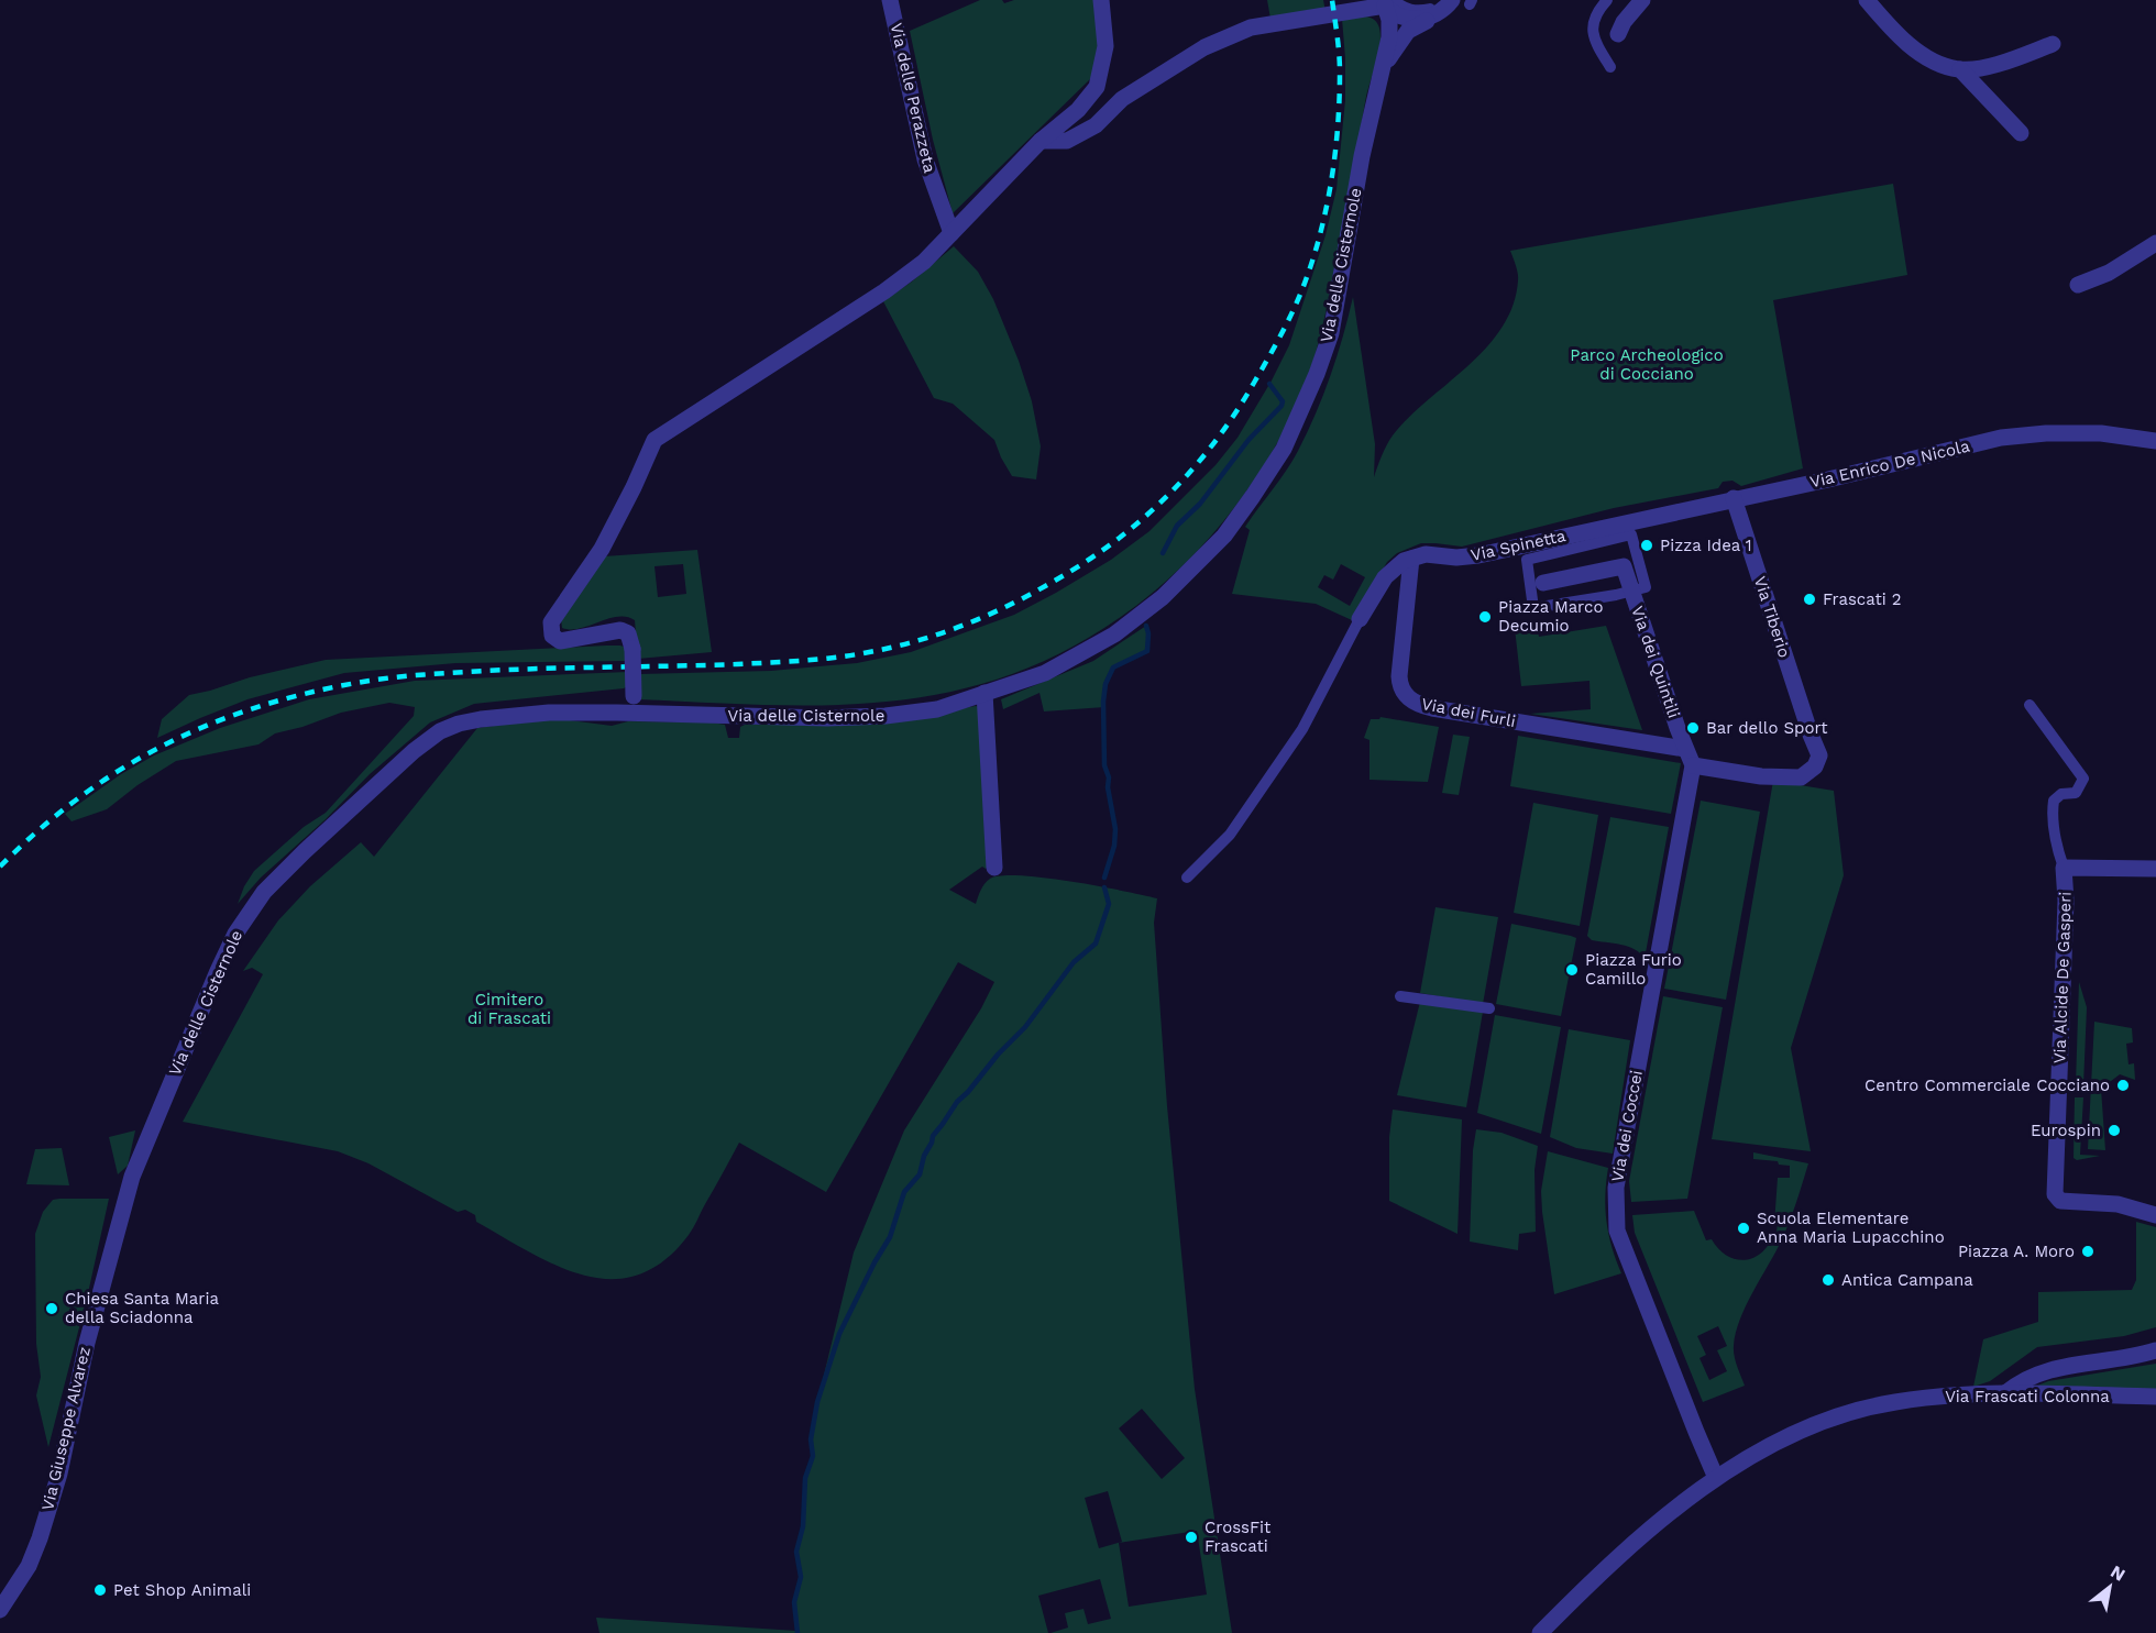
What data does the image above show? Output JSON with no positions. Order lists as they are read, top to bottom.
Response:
{
  "streets": {
    "street": [
      "Via delle Perazzeta",
      "Via delle Cisternole",
      "Via Enrico De Nicola",
      "Via Spinetta",
      "Via Tiberio",
      "Via dei Quintili",
      "Via dei Furli",
      "Via Alcide De Gasperi",
      "Via dei Coccei",
      "Via Frascati Colonna",
      "Via Giuseppe Alvarez"
    ]
  },
  "crossings": [
    ["Via delle Cisternole", "Via Giuseppe Alvarez"],
    ["Via Enrico De Nicola", "Via Spinetta"],
    ["Via Enrico De Nicola", "Via Tiberio"],
    ["Via Spinetta", "Via dei Furli"],
    ["Via Tiberio", "Via dei Quintili"],
    ["Via Tiberio", "Via dei Coccei"],
    ["Via dei Quintili", "Via dei Furli"],
    ["Via dei Quintili", "Via dei Coccei"],
    ["Via dei Coccei", "Via Frascati Colonna"]
  ],
  "parks": ["Parco Archeologico di Cocciano", "Cimitero di Frascati"],
  "places": [
    "Pizza Idea 1",
    "Frascati 2",
    "Piazza Marco Decumio",
    "Bar dello Sport",
    "Piazza Furio Camillo",
    "Centro Commerciale Cocciano",
    "Eurospin",
    "Scuola Elementare Anna Maria Lupacchino",
    "Piazza A. Moro",
    "Antica Campana",
    "Chiesa Santa Maria della Sciadonna",
    "CrossFit Frascati",
    "Pet Shop Animali"
  ],
  "north": "top right"
}
